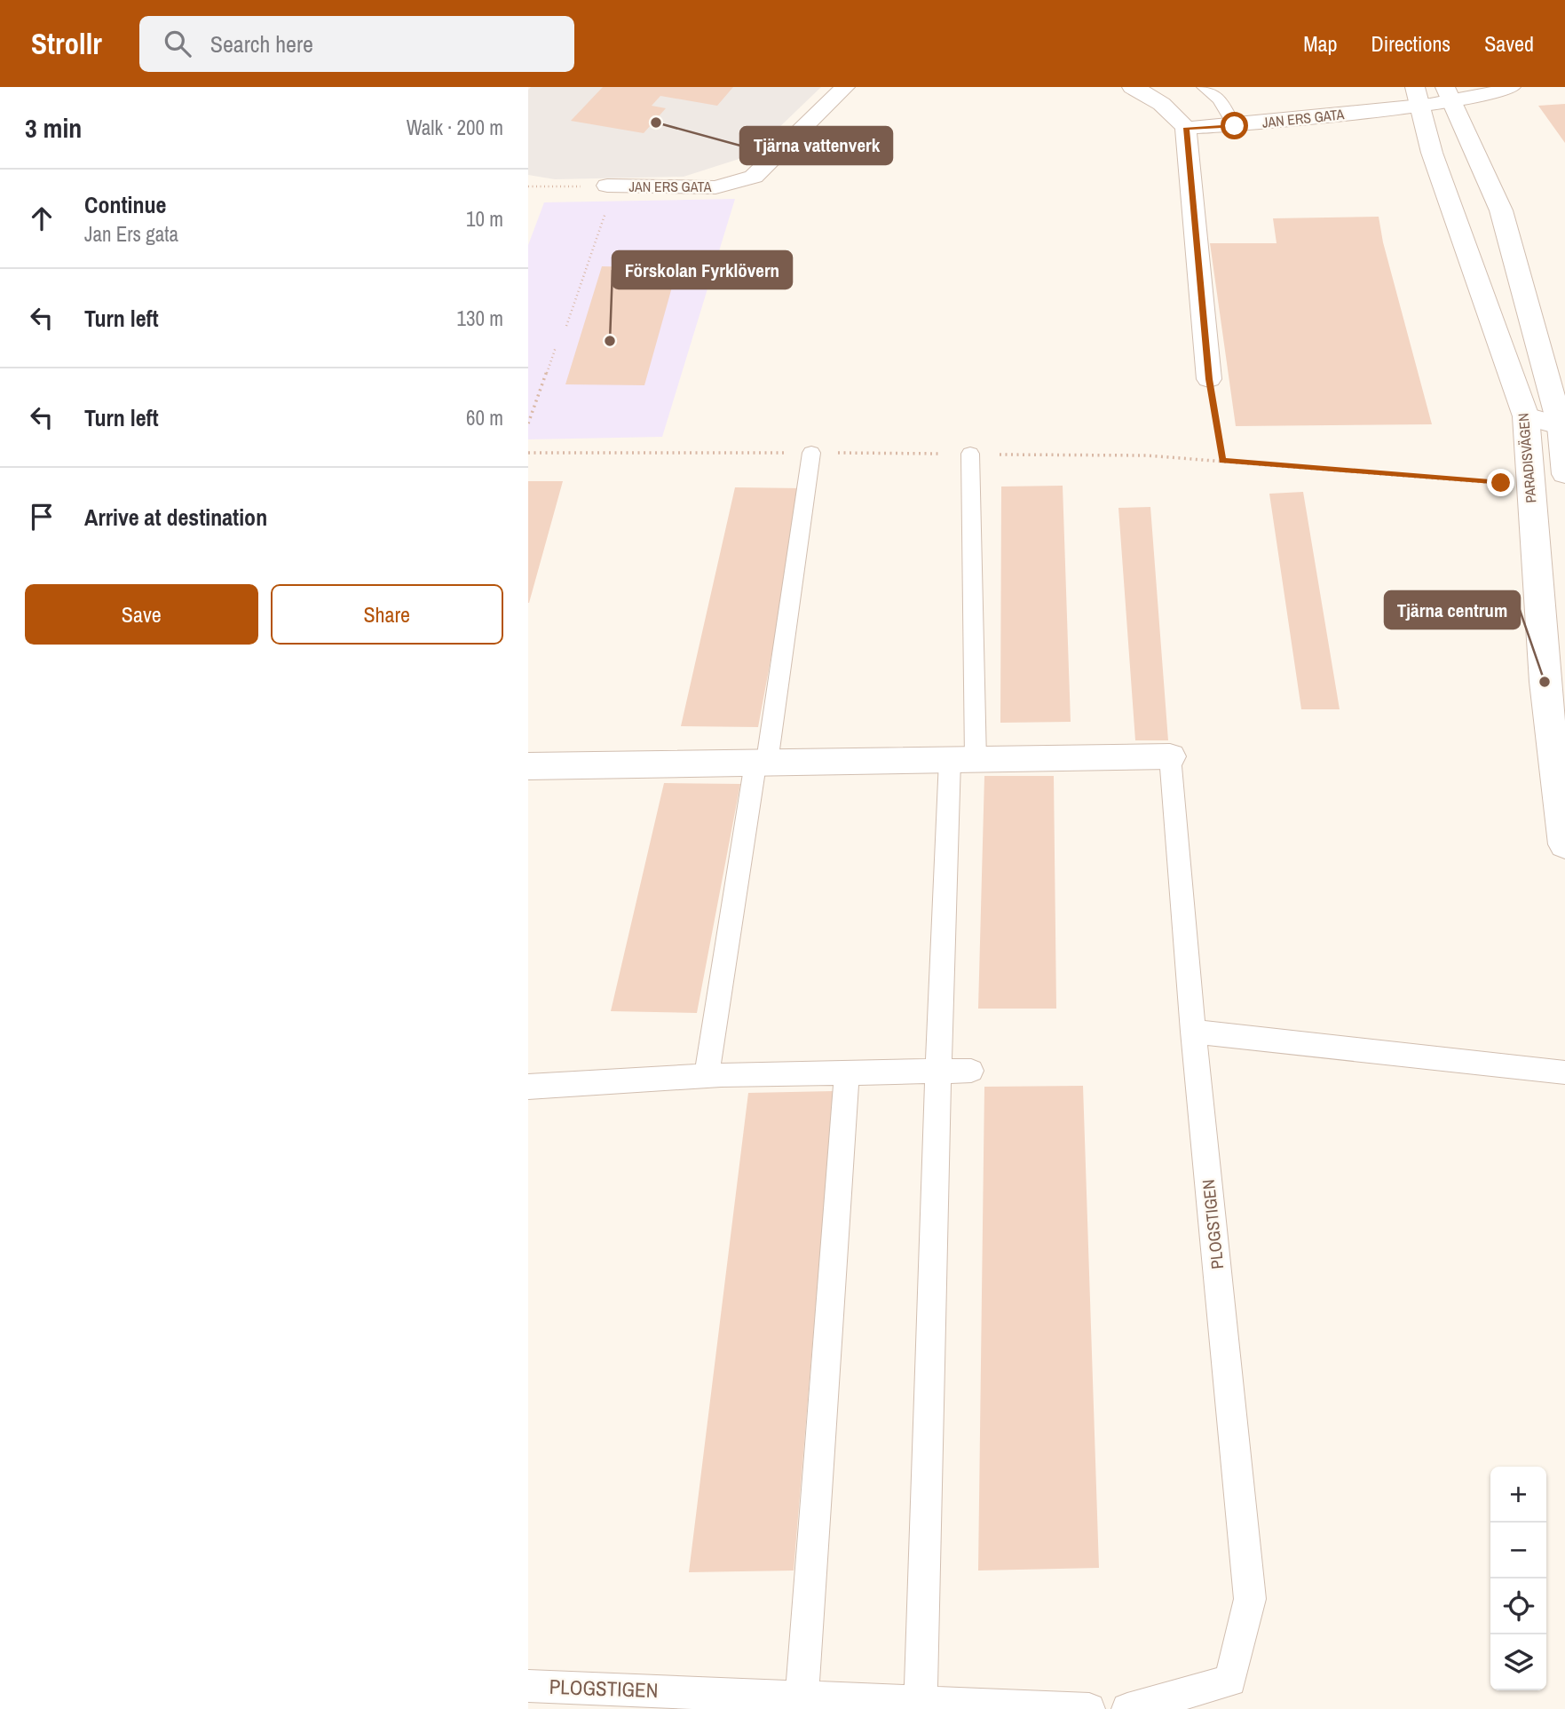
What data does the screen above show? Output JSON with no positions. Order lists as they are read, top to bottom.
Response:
{
  "streets": {
    "street": ["JAN ERS GATA", "PARADISVÄGEN"],
    "lane": ["PLOGSTIGEN"]
  },
  "crossings": [
    ["JAN ERS GATA", "PARADISVÄGEN"]
  ],
  "places": ["Tjärna vattenverk", "Förskolan Fyrklövern", "Tjärna centrum"],
  "page": {
    "header": "Strollr",
    "search": "Search here",
    "nav": ["Map", "Directions", "Saved"],
    "heading": ["3 min", "Walk · 200 m"],
    "list": [
      ["Continue", "Jan Ers gata", "10 m"],
      ["Turn left", "130 m"],
      ["Turn left", "60 m"],
      "Arrive at destination"
    ],
    "buttons": ["Save", "Share"],
    "map_buttons": ["+", "−"]
  }
}
